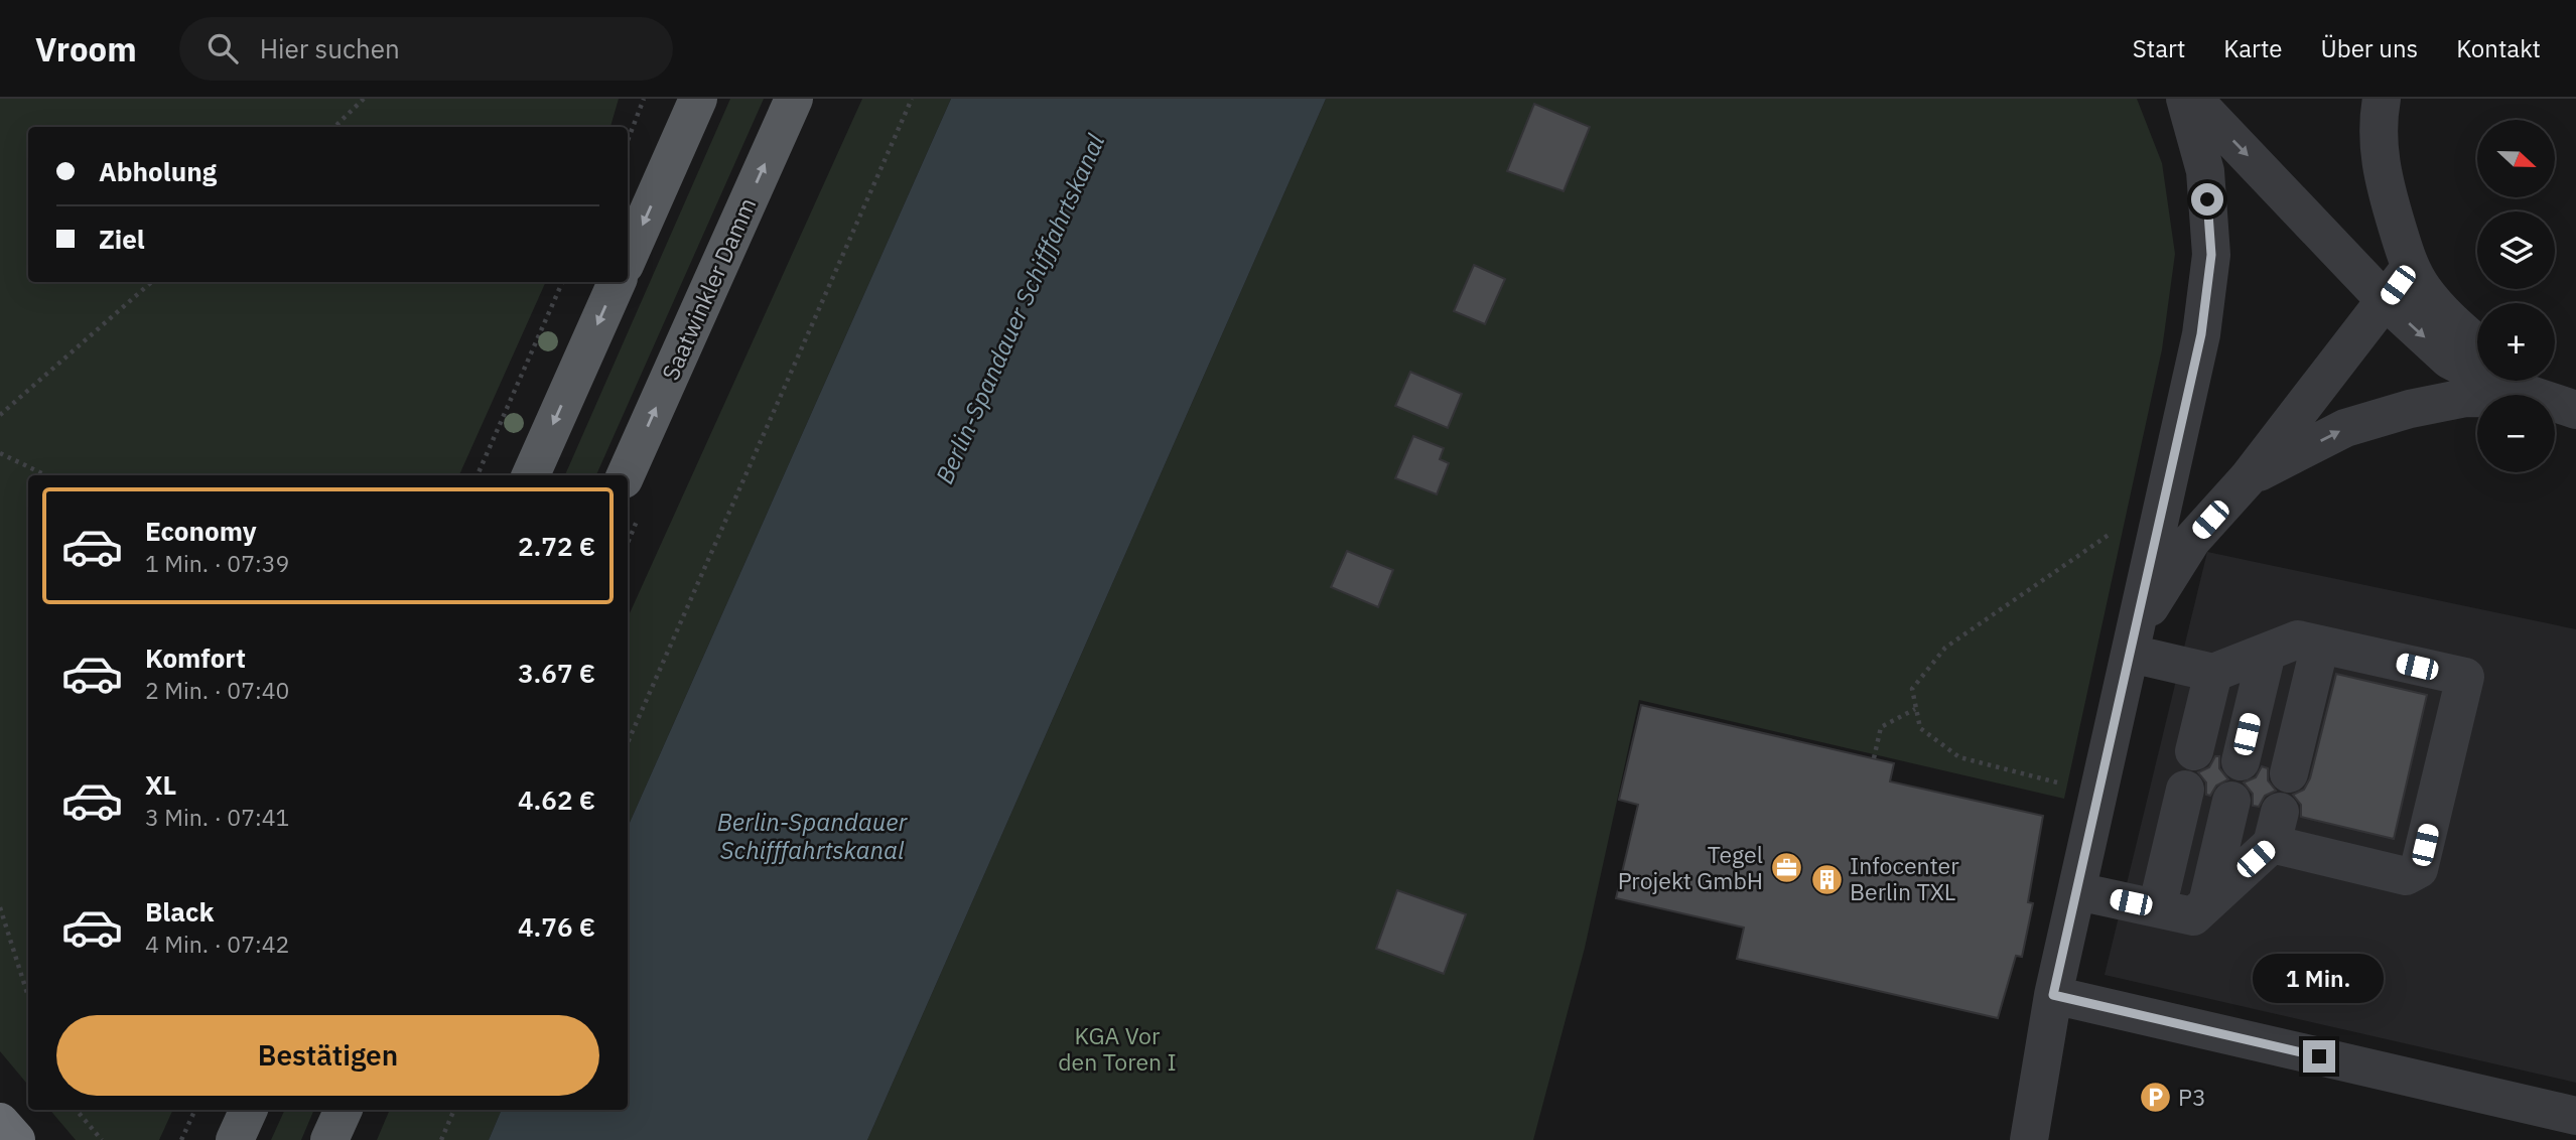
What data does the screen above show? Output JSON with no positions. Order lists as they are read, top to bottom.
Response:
{
  "streets": {
    "main road": ["Saatwinkler Damm"]
  },
  "water": ["Berlin-Spandauer Schifffahrtskanal"],
  "parks": ["KGA Vor den Toren I"],
  "places": {
    "office": ["Tegel Projekt GmbH"],
    "building": ["Infocenter Berlin TXL"],
    "parking": ["P3"]
  },
  "north": "right",
  "page": {
    "header": "Vroom",
    "search": "Hier suchen",
    "nav": [
      "Start",
      "Karte",
      "Über uns",
      "Kontakt"
    ],
    "map_buttons": ["+", "−"],
    "banner": ["Abholung", "Ziel"],
    "list": [
      {
        "name": "Economy",
        "note": "1 Min. · 07:39",
        "value": "2.72 €"
      },
      {
        "name": "Komfort",
        "note": "2 Min. · 07:40",
        "value": "3.67 €"
      },
      {
        "name": "XL",
        "note": "3 Min. · 07:41",
        "value": "4.62 €"
      },
      {
        "name": "Black",
        "note": "4 Min. · 07:42",
        "value": "4.76 €"
      }
    ],
    "bubble": "1 Min.",
    "buttons": "Bestätigen"
  }
}
